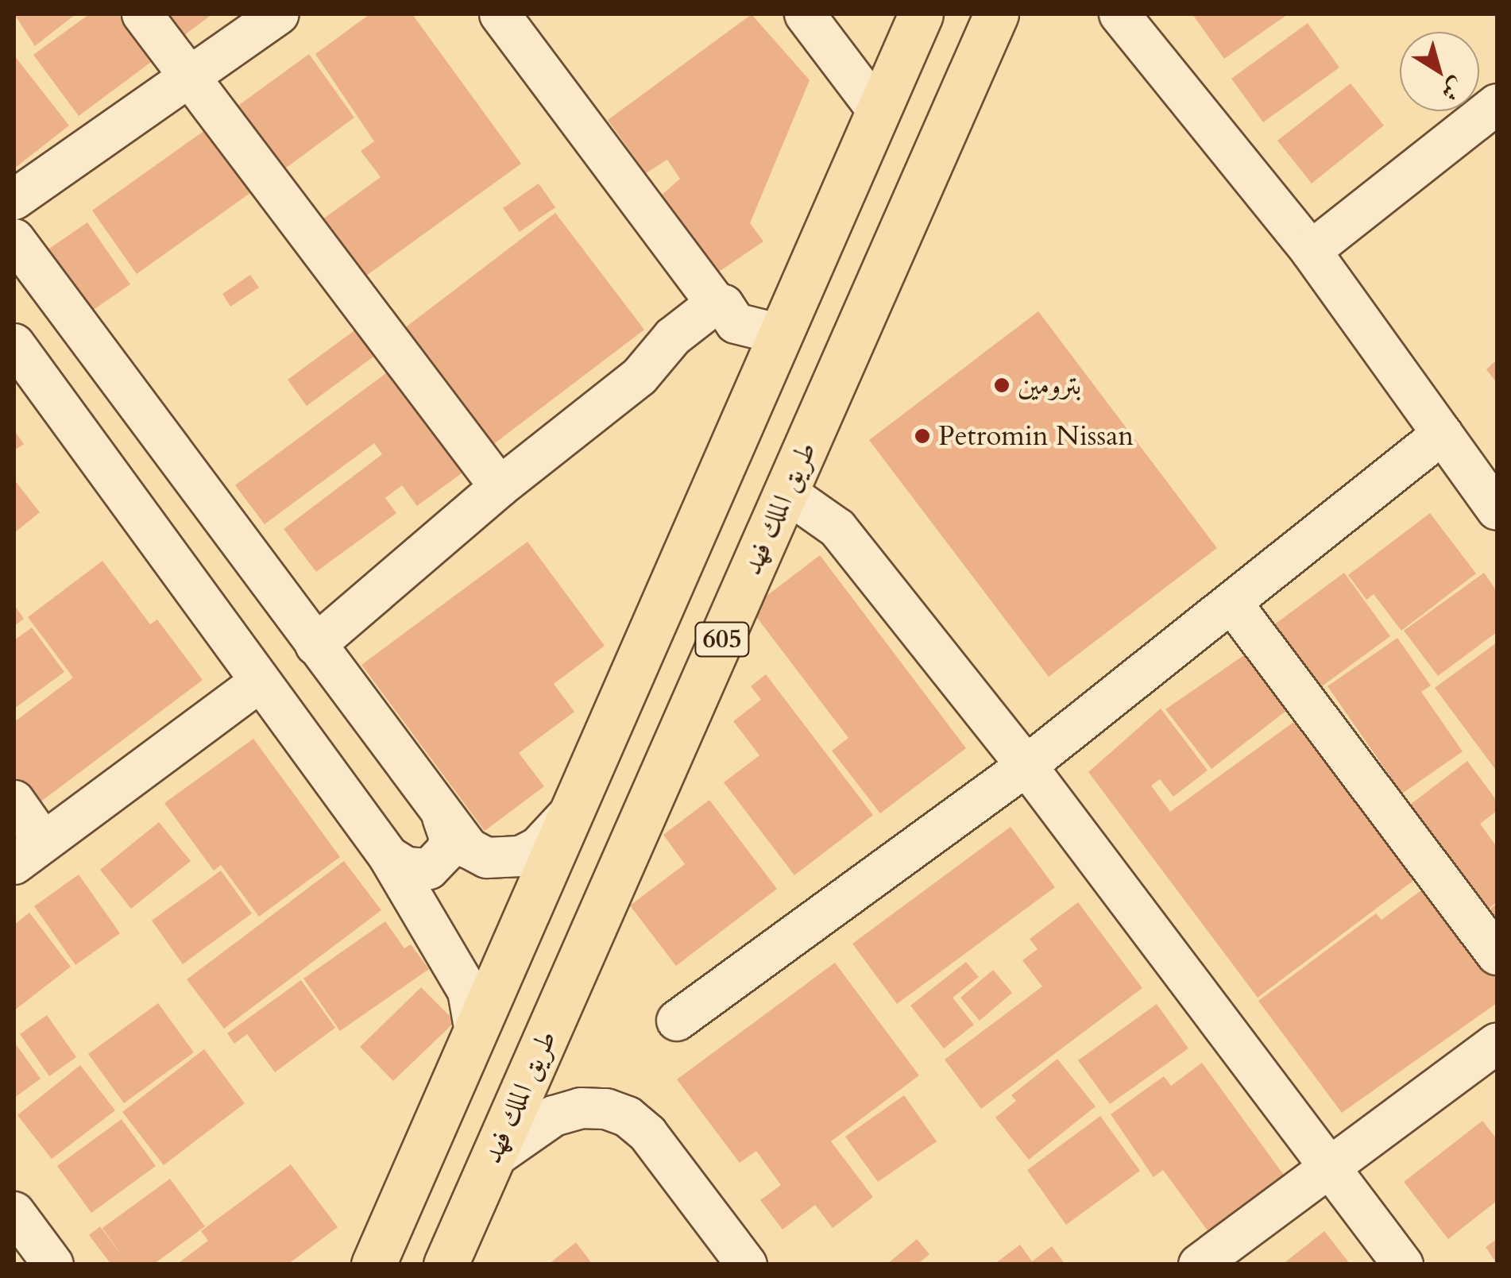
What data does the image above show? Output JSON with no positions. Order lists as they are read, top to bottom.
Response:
{
  "streets": {
    "highway": ["طريق الملك فهد", "605"]
  },
  "places": ["بترومين", "Petromin Nissan"],
  "north": "bottom right"
}
